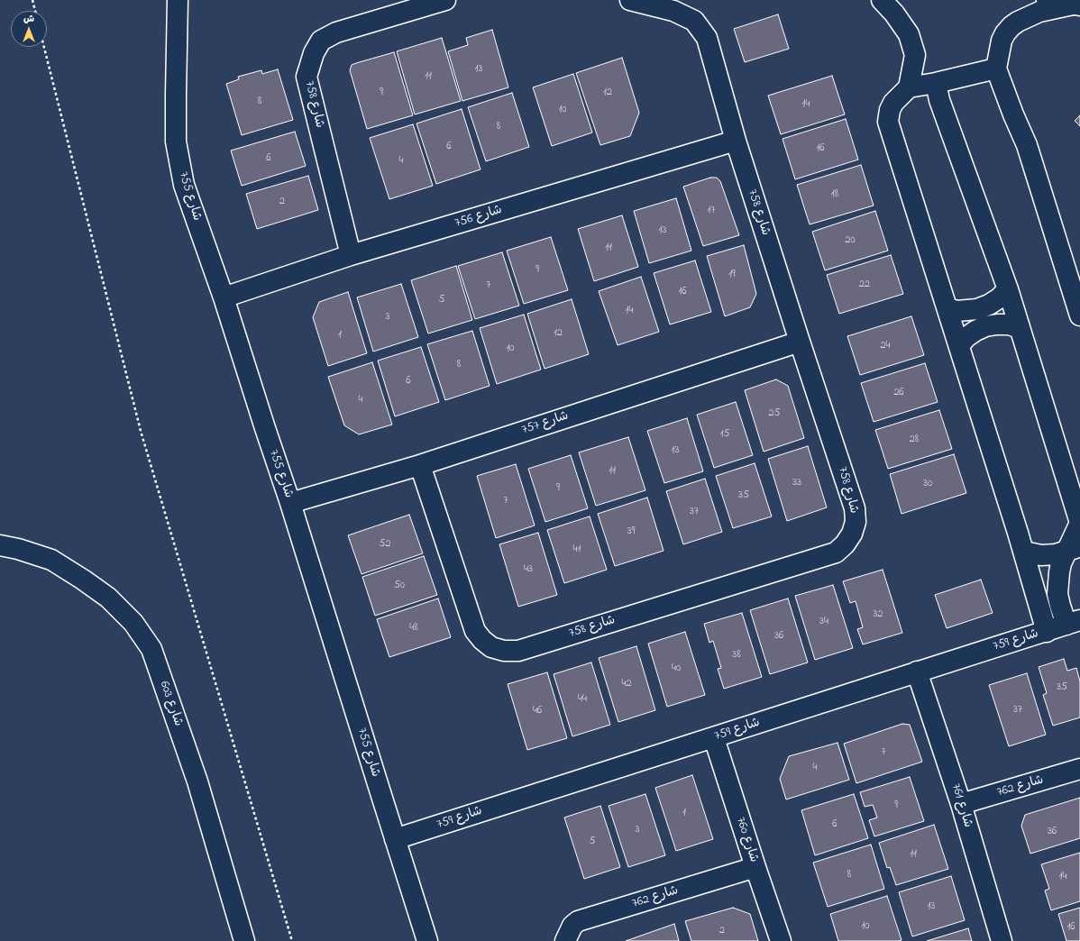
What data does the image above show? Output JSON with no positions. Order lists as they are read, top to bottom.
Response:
{
  "streets": {
    "street": [
      "شارع 758",
      "شارع 755",
      "شارع 756",
      "شارع 757",
      "شارع 759",
      "شارع 603",
      "شارع 762",
      "شارع 761",
      "شارع 760"
    ]
  },
  "crossings": [
    ["شارع 758", "شارع 756"],
    ["شارع 758", "شارع 757"],
    ["شارع 755", "شارع 756"],
    ["شارع 755", "شارع 757"],
    ["شارع 755", "شارع 759"],
    ["شارع 759", "شارع 761"],
    ["شارع 759", "شارع 760"],
    ["شارع 762", "شارع 761"],
    ["شارع 762", "شارع 760"]
  ],
  "house_numbers": [
    "13",
    "11",
    "9",
    "12",
    "8",
    "14",
    "10",
    "8",
    "6",
    "16",
    "6",
    "4",
    "18",
    "2",
    "17",
    "13",
    "20",
    "11",
    "9",
    "19",
    "22",
    "7",
    "16",
    "5",
    "14",
    "3",
    "12",
    "1",
    "24",
    "10",
    "8",
    "6",
    "26",
    "4",
    "25",
    "15",
    "28",
    "13",
    "11",
    "33",
    "30",
    "9",
    "35",
    "7",
    "37",
    "39",
    "52",
    "41",
    "43",
    "50",
    "32",
    "34",
    "48",
    "36",
    "38",
    "40",
    "42",
    "35",
    "44",
    "37",
    "46",
    "7",
    "4",
    "9",
    "1",
    "6",
    "3",
    "36",
    "5",
    "11",
    "8",
    "14",
    "13",
    "10",
    "16",
    "2"
  ],
  "north": "top"
}
